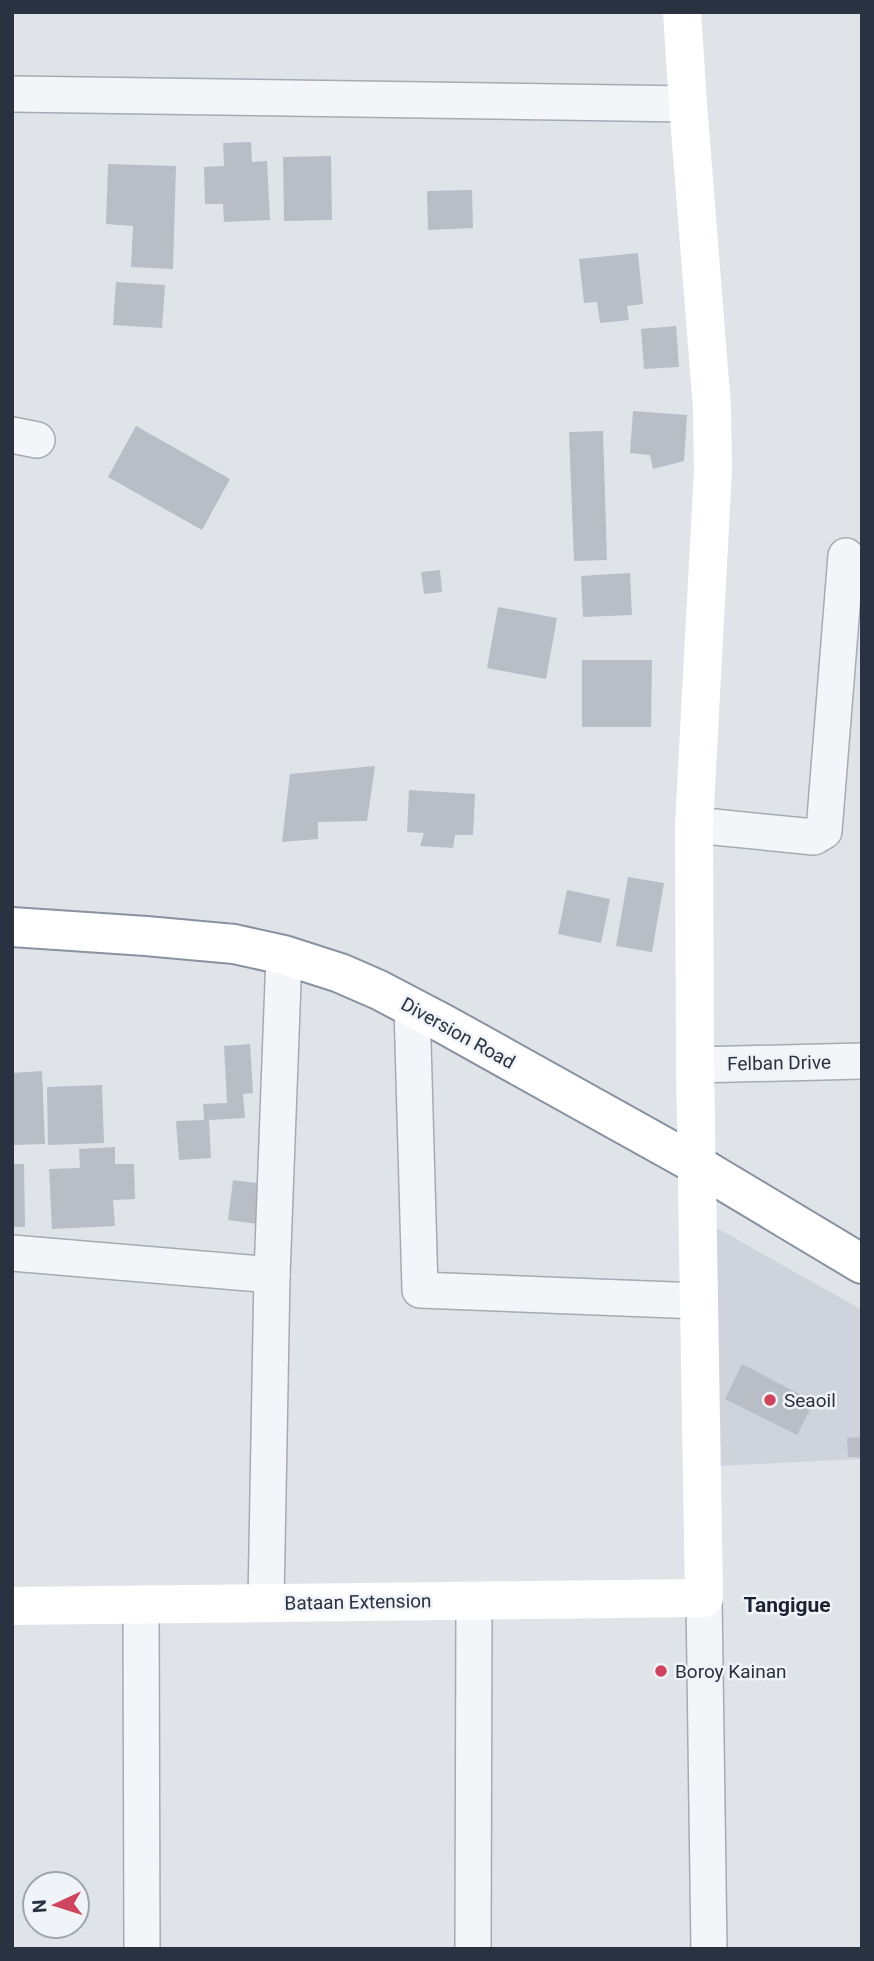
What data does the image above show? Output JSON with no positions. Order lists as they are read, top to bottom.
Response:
{
  "streets": {
    "main road": ["Diversion Road", "Bataan Extension"],
    "street": ["Felban Drive"]
  },
  "districts": ["Tangigue"],
  "places": ["Seaoil", "Boroy Kainan"],
  "north": "left"
}
